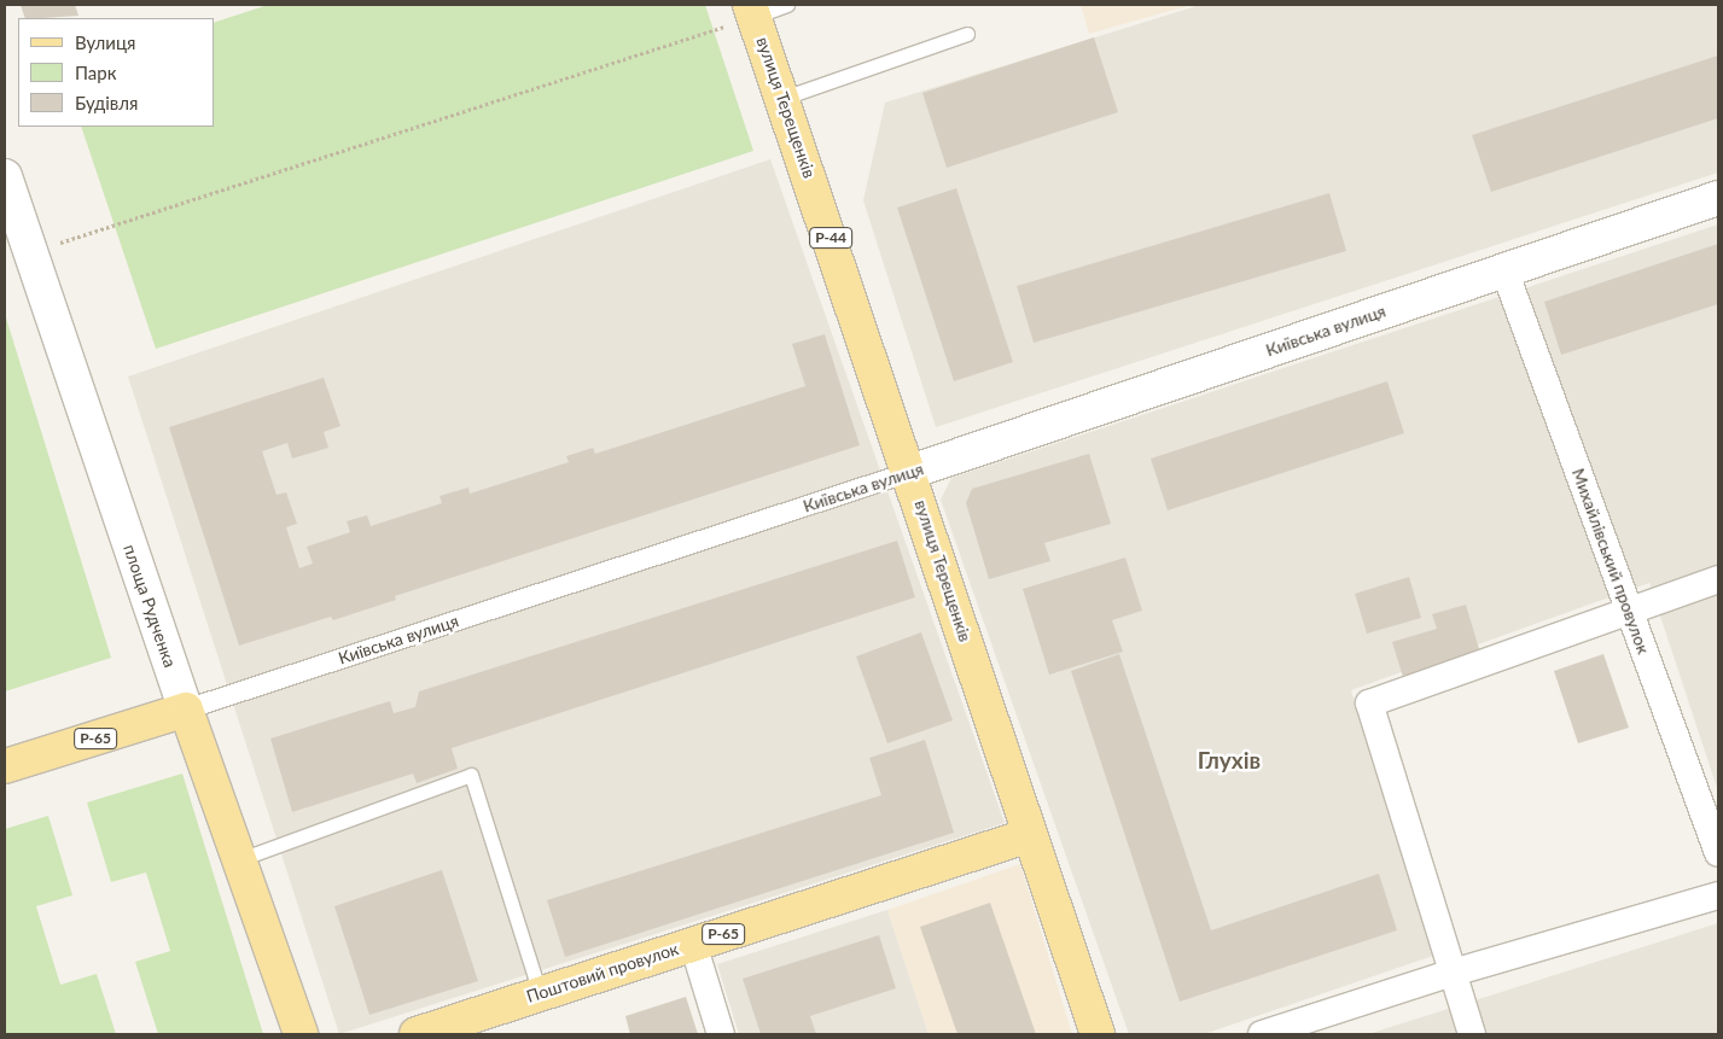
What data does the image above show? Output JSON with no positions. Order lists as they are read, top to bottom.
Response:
{
  "streets": {
    "main road": [
      "вулиця Терещенків",
      "Р-44",
      "Київська вулиця",
      "площа Рудченка",
      "Р-65",
      "Поштовий провулок"
    ],
    "street": ["Михайлівський провулок"]
  },
  "crossings": [
    ["вулиця Терещенків", "Київська вулиця"],
    ["вулиця Терещенків", "Поштовий провулок"],
    ["Київська вулиця", "Михайлівський провулок"],
    ["Київська вулиця", "площа Рудченка"]
  ],
  "districts": ["Глухів"],
  "legend": ["Вулиця", "Парк", "Будівля"]
}
